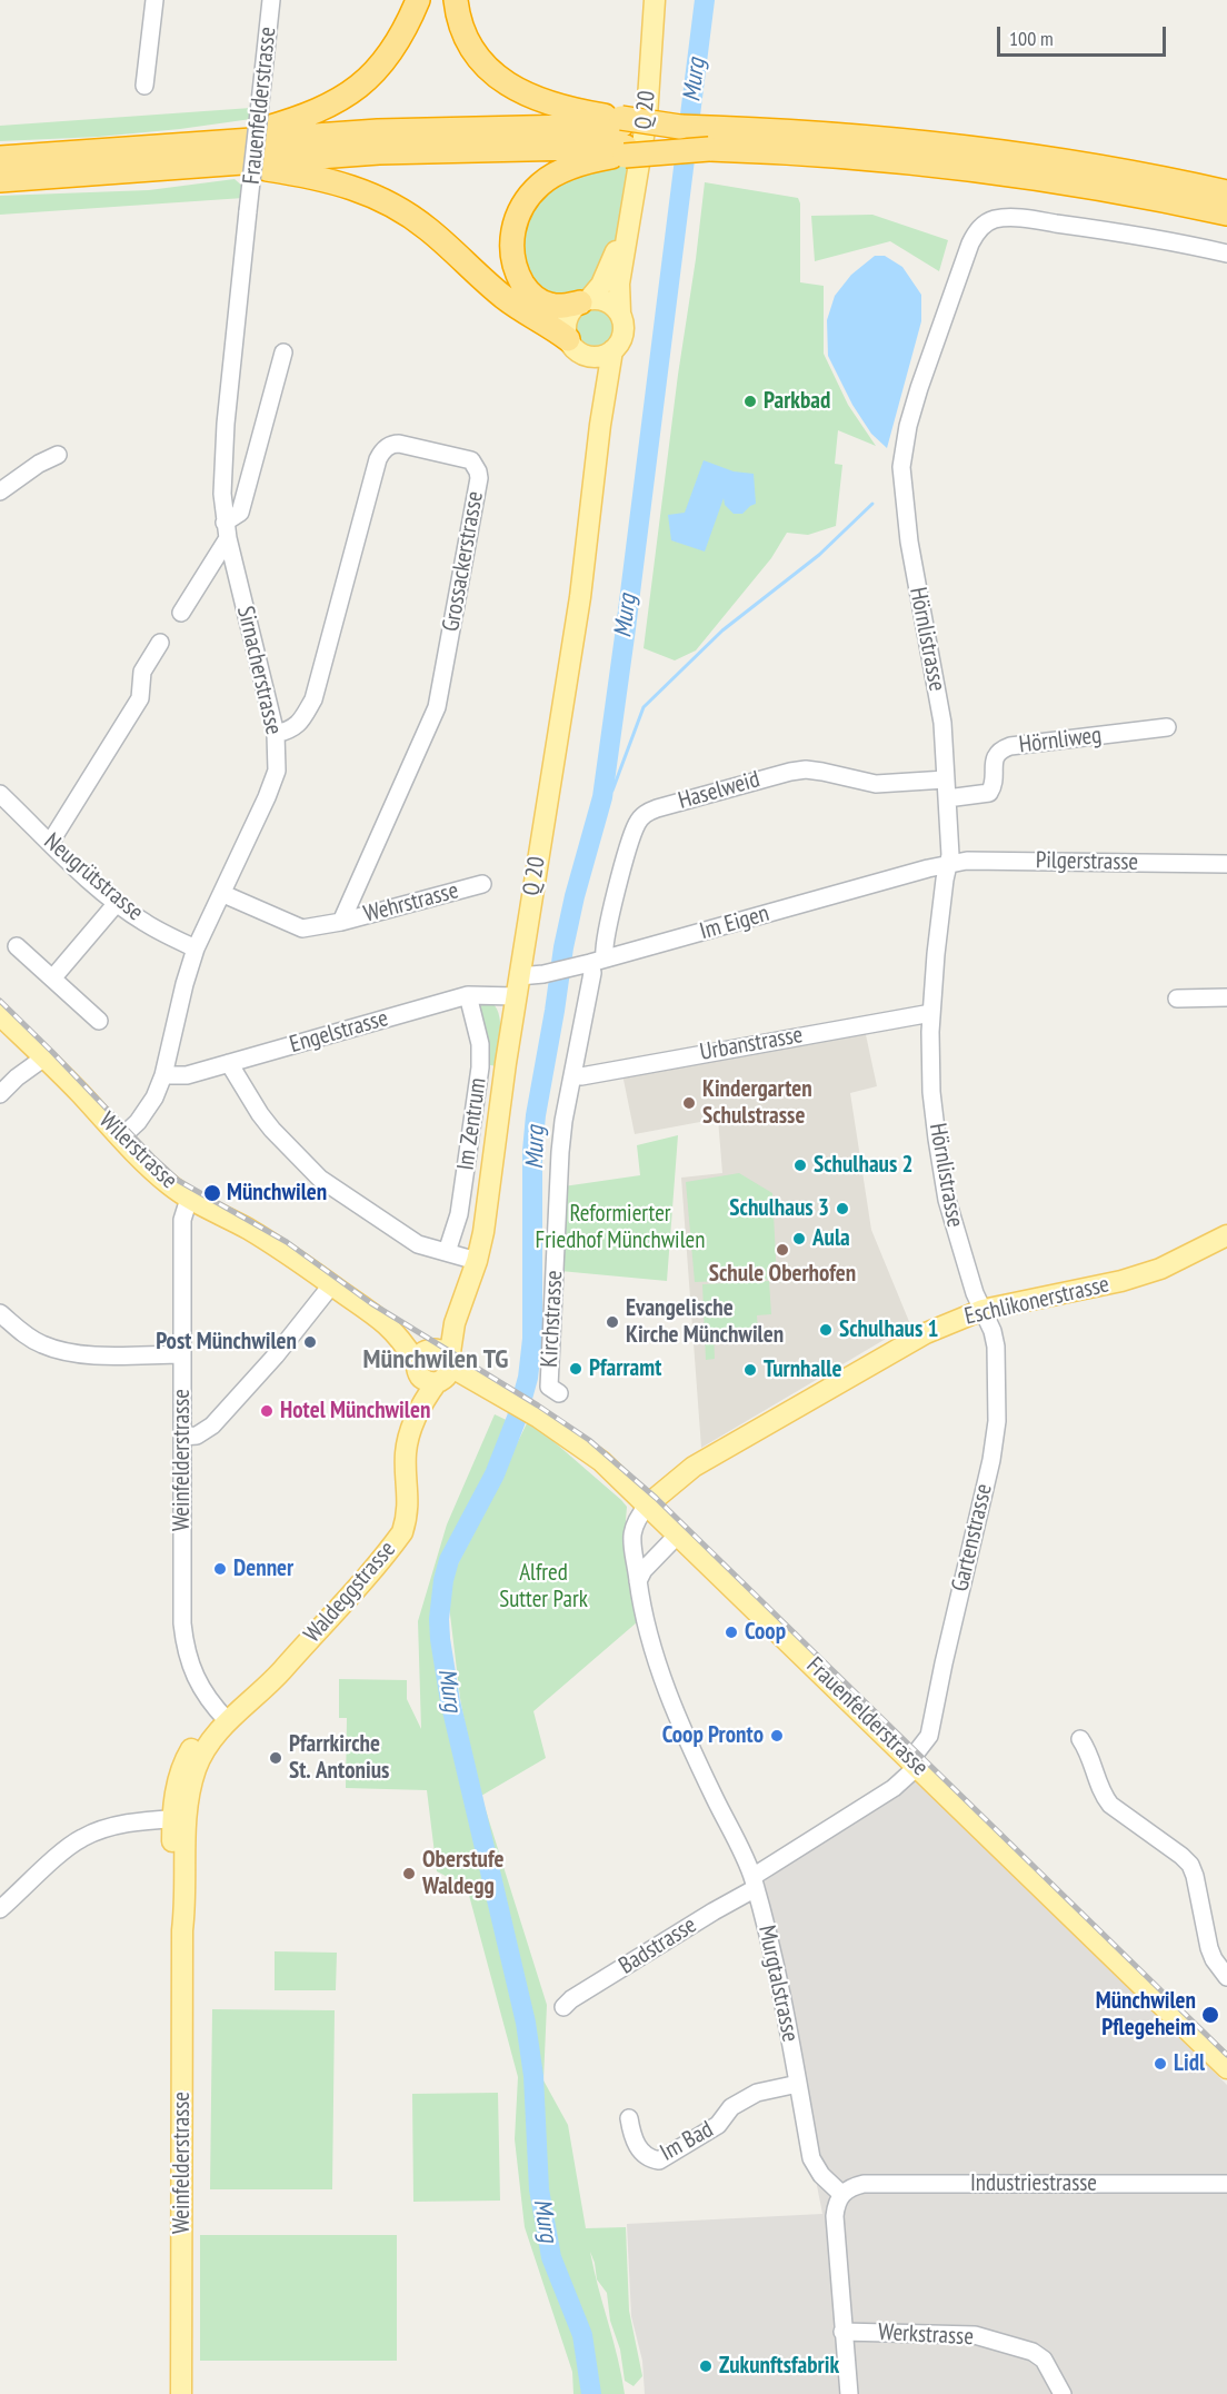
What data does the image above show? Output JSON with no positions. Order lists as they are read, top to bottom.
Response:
{
  "streets": {
    "main road": [
      "Frauenfelderstrasse",
      "Q 20",
      "Wilerstrasse",
      "Eschlikonerstrasse",
      "Weinfelderstrasse",
      "Waldeggstrasse"
    ],
    "street": [
      "Grossackerstrasse",
      "Hörnlistrasse",
      "Sirnacherstrasse",
      "Hörnliweg",
      "Haselweid",
      "Pilgerstrasse",
      "Neugrütstrasse",
      "Wehrstrasse",
      "Im Eigen",
      "Engelstrasse",
      "Urbanstrasse",
      "Im Zentrum",
      "Kirchstrasse",
      "Gartenstrasse",
      "Badstrasse",
      "Murgtalstrasse",
      "Im Bad",
      "Industriestrasse",
      "Werkstrasse"
    ]
  },
  "crossings": [
    ["Frauenfelderstrasse", "Q 20"],
    ["Frauenfelderstrasse", "Sirnacherstrasse"],
    ["Frauenfelderstrasse", "Wilerstrasse"],
    ["Frauenfelderstrasse", "Eschlikonerstrasse"],
    ["Frauenfelderstrasse", "Gartenstrasse"],
    ["Frauenfelderstrasse", "Waldeggstrasse"],
    ["Frauenfelderstrasse", "Badstrasse"],
    ["Frauenfelderstrasse", "Murgtalstrasse"],
    ["Q 20", "Im Eigen"],
    ["Q 20", "Engelstrasse"],
    ["Q 20", "Wilerstrasse"],
    ["Q 20", "Waldeggstrasse"],
    ["Grossackerstrasse", "Sirnacherstrasse"],
    ["Grossackerstrasse", "Wehrstrasse"],
    ["Hörnlistrasse", "Hörnliweg"],
    ["Hörnlistrasse", "Haselweid"],
    ["Hörnlistrasse", "Pilgerstrasse"],
    ["Hörnlistrasse", "Im Eigen"],
    ["Hörnlistrasse", "Urbanstrasse"],
    ["Hörnlistrasse", "Eschlikonerstrasse"],
    ["Hörnlistrasse", "Gartenstrasse"],
    ["Sirnacherstrasse", "Neugrütstrasse"],
    ["Sirnacherstrasse", "Engelstrasse"],
    ["Sirnacherstrasse", "Wilerstrasse"],
    ["Haselweid", "Im Eigen"],
    ["Haselweid", "Kirchstrasse"],
    ["Pilgerstrasse", "Im Eigen"],
    ["Im Eigen", "Engelstrasse"],
    ["Im Eigen", "Kirchstrasse"],
    ["Engelstrasse", "Im Zentrum"],
    ["Urbanstrasse", "Kirchstrasse"],
    ["Wilerstrasse", "Weinfelderstrasse"],
    ["Wilerstrasse", "Waldeggstrasse"],
    ["Eschlikonerstrasse", "Gartenstrasse"],
    ["Eschlikonerstrasse", "Murgtalstrasse"],
    ["Weinfelderstrasse", "Waldeggstrasse"],
    ["Gartenstrasse", "Badstrasse"],
    ["Badstrasse", "Murgtalstrasse"],
    ["Murgtalstrasse", "Im Bad"],
    ["Murgtalstrasse", "Industriestrasse"]
  ],
  "districts": ["Münchwilen TG"],
  "water": ["Murg"],
  "parks": ["Reformierter Friedhof Münchwilen", "Alfred Sutter Park"],
  "places": [
    "Parkbad",
    "Kindergarten Schulstrasse",
    "Schulhaus 2",
    "Münchwilen",
    "Schulhaus 3",
    "Aula",
    "Schule Oberhofen",
    "Evangelische Kirche Münchwilen",
    "Schulhaus 1",
    "Post Münchwilen",
    "Pfarramt",
    "Turnhalle",
    "Hotel Münchwilen",
    "Denner",
    "Coop",
    "Coop Pronto",
    "Pfarrkirche St. Antonius",
    "Oberstufe Waldegg",
    "Münchwilen Pflegeheim",
    "Lidl",
    "Zukunftsfabrik"
  ],
  "scale_bar": "100 m"
}
